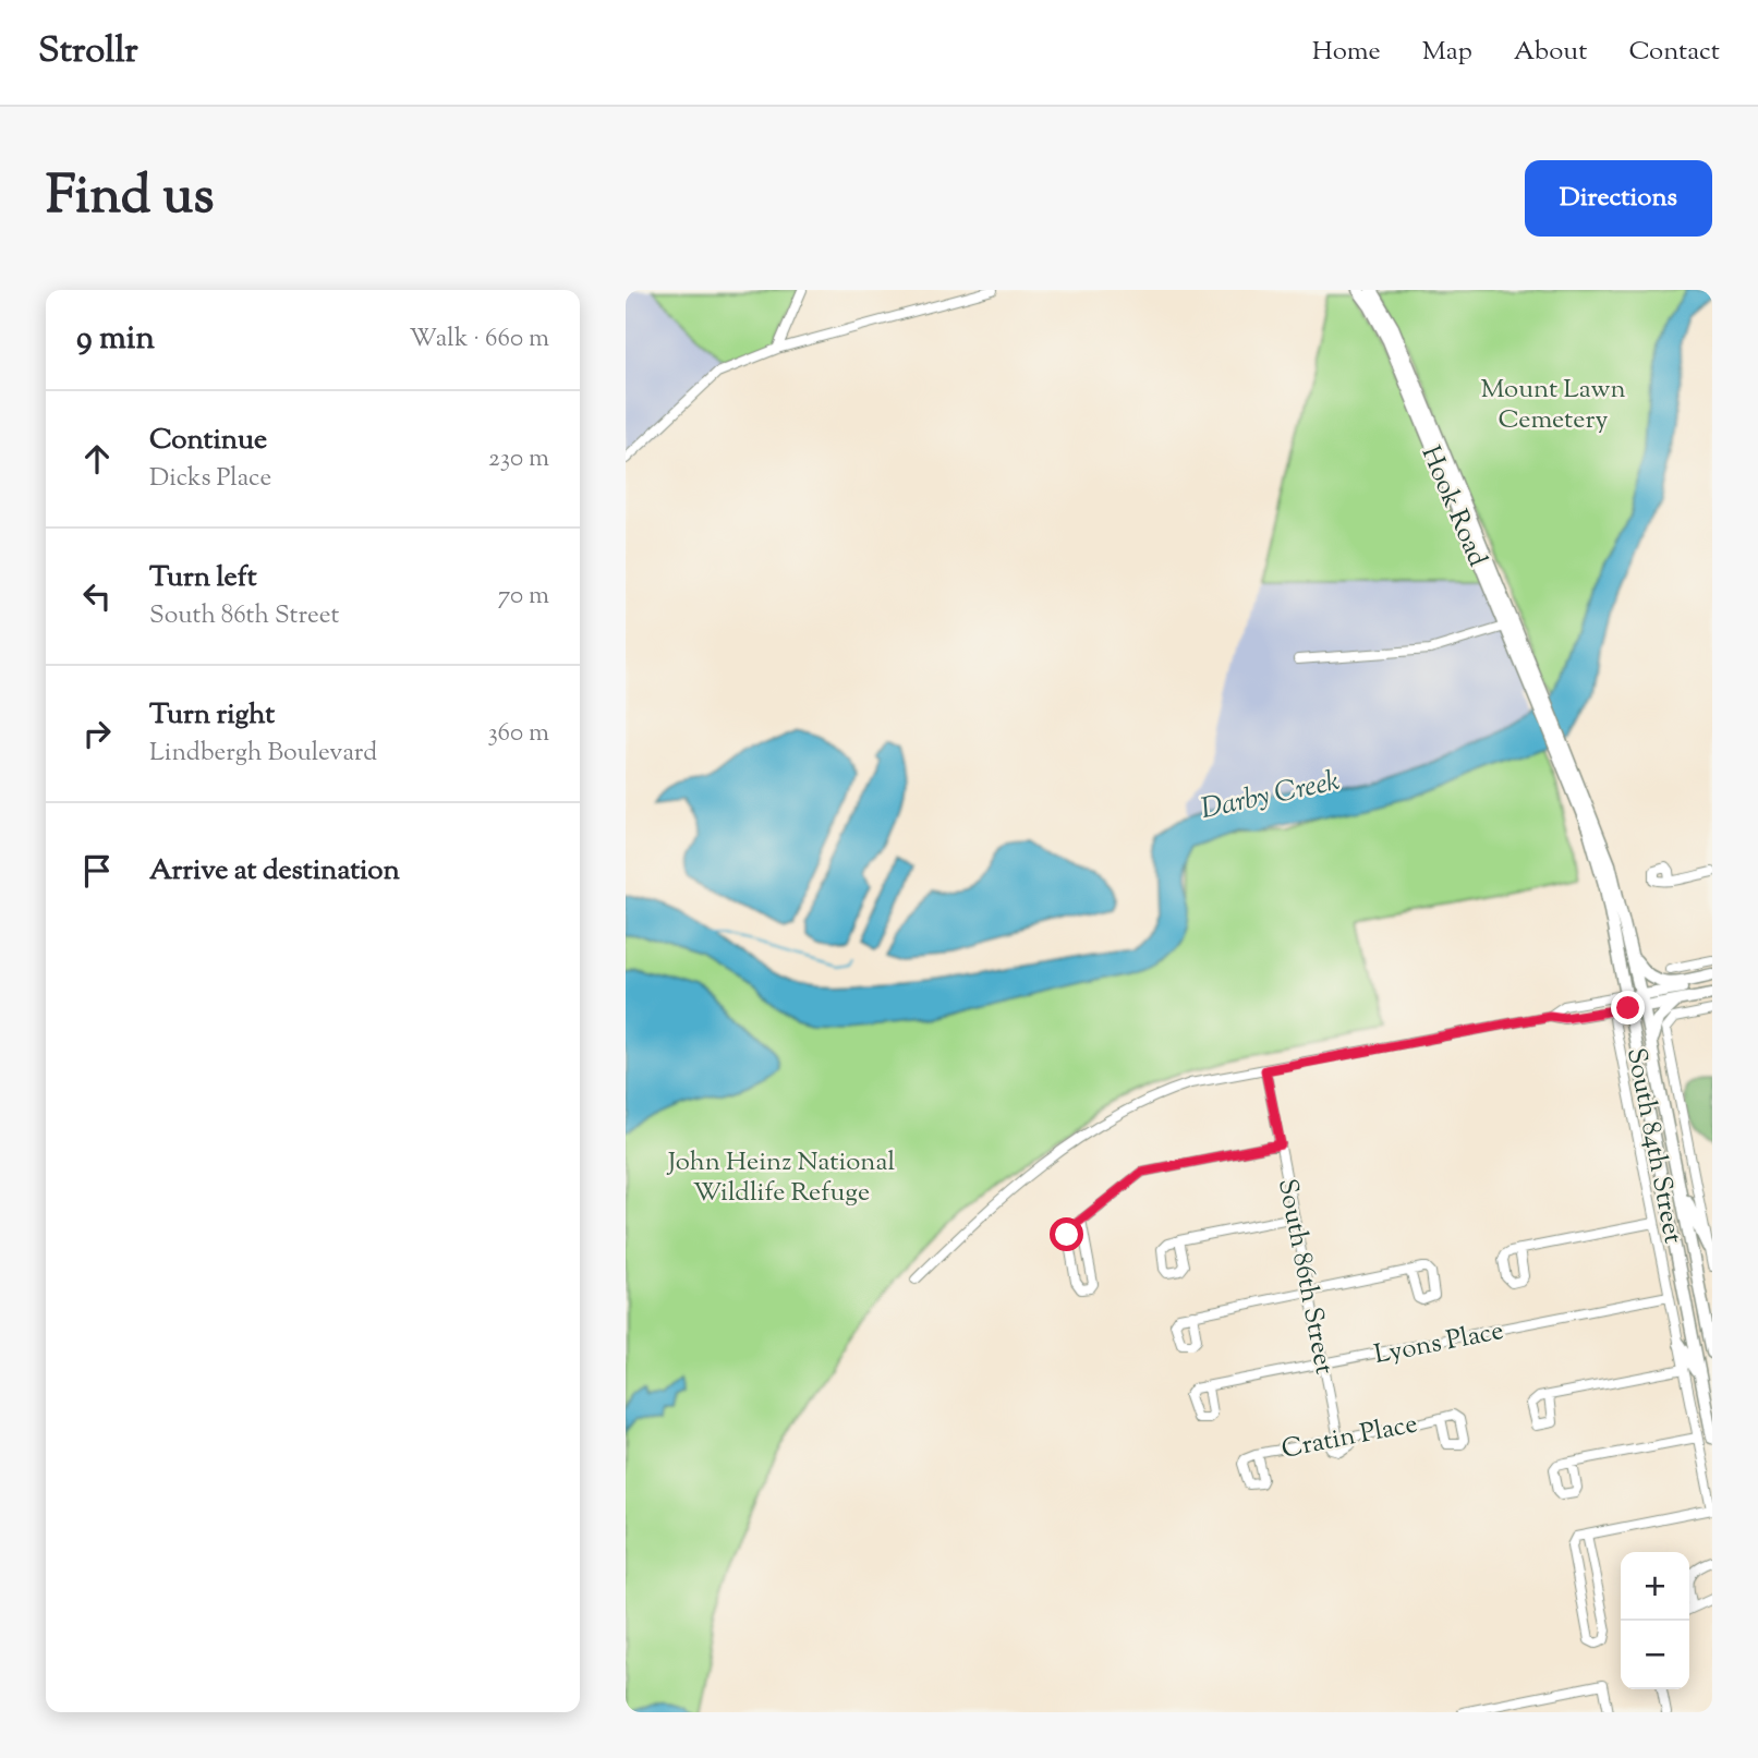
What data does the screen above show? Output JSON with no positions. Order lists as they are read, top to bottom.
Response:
{
  "streets": {
    "main road": ["Hook Road", "South 84th Street"],
    "street": ["South 86th Street", "Lyons Place", "Cratin Place"]
  },
  "crossings": [
    ["Hook Road", "South 84th Street"],
    ["South 84th Street", "Lyons Place"],
    ["South 86th Street", "Lyons Place"],
    ["South 86th Street", "Cratin Place"]
  ],
  "water": ["Darby Creek"],
  "parks": ["Mount Lawn Cemetery", "John Heinz National Wildlife Refuge"],
  "page": {
    "header": "Strollr",
    "nav": [
      "Home",
      "Map",
      "About",
      "Contact"
    ],
    "title": "Find us",
    "buttons": "Directions",
    "heading": ["9 min", "Walk · 660 m"],
    "list": [
      ["Continue", "Dicks Place", "230 m"],
      ["Turn left", "South 86th Street", "70 m"],
      ["Turn right", "Lindbergh Boulevard", "360 m"],
      "Arrive at destination"
    ],
    "map_buttons": ["+", "−"]
  }
}
